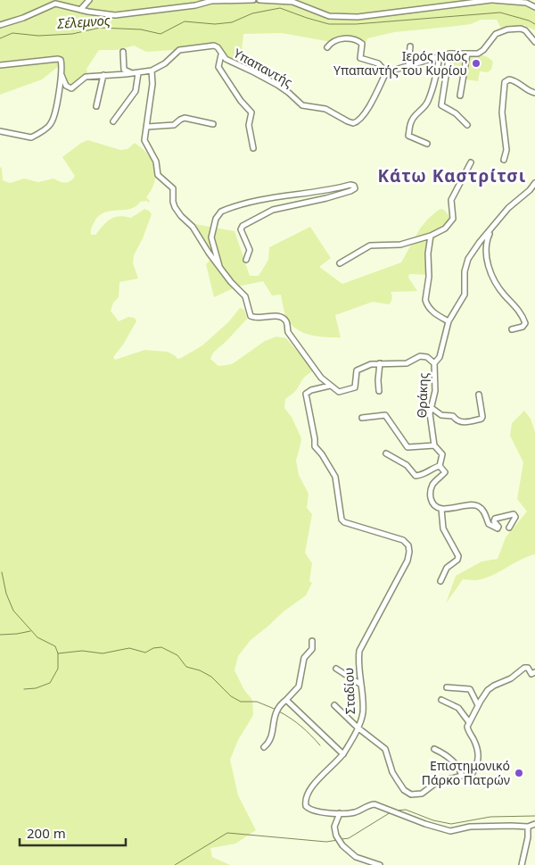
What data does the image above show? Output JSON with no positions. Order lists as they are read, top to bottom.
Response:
{
  "streets": {
    "street": ["Υπαπαντής", "Θράκης", "Σταδίου"]
  },
  "districts": ["Κάτω Καστρίτσι"],
  "water": ["Σέλεμνος"],
  "places": ["Ιερός Ναός Υπαπαντής του Κυρίου", "Επιστημονικό Πάρκο Πατρών"],
  "scale_bar": "200 m"
}
